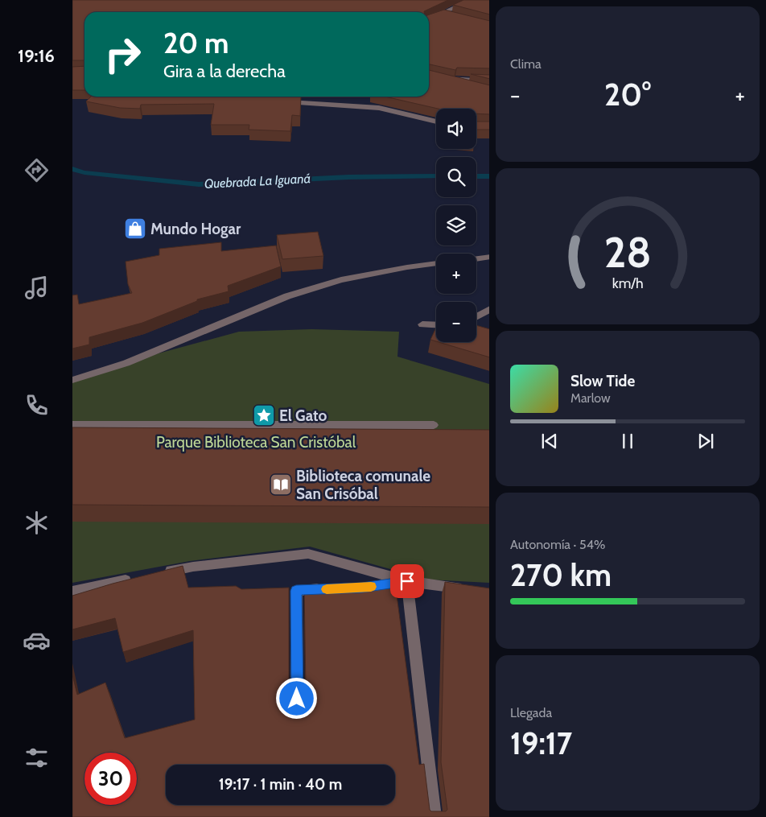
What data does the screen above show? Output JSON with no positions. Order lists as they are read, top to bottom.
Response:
{
  "water": ["Quebrada La Iguaná"],
  "parks": ["Parque Biblioteca San Cristóbal"],
  "places": {
    "shop": ["Mundo Hogar"],
    "place": ["El Gato"],
    "library": ["Biblioteca comunale San Crisóbal"]
  },
  "page": {
    "tabs": "19:16",
    "tile": [
      "Clima",
      ["Autonomía · 54%", "270 km"],
      ["Llegada", "19:17"]
    ],
    "turn": ["20 m", "Gira a la derecha"],
    "heat": ["−", "20°", "+"],
    "map_buttons": ["+", "−"],
    "song": ["Slow Tide", "Marlow"],
    "limit": "30",
    "trip": "19:17 · 1 min · 40 m",
    "gauge": ["28", "km/h"]
  }
}
